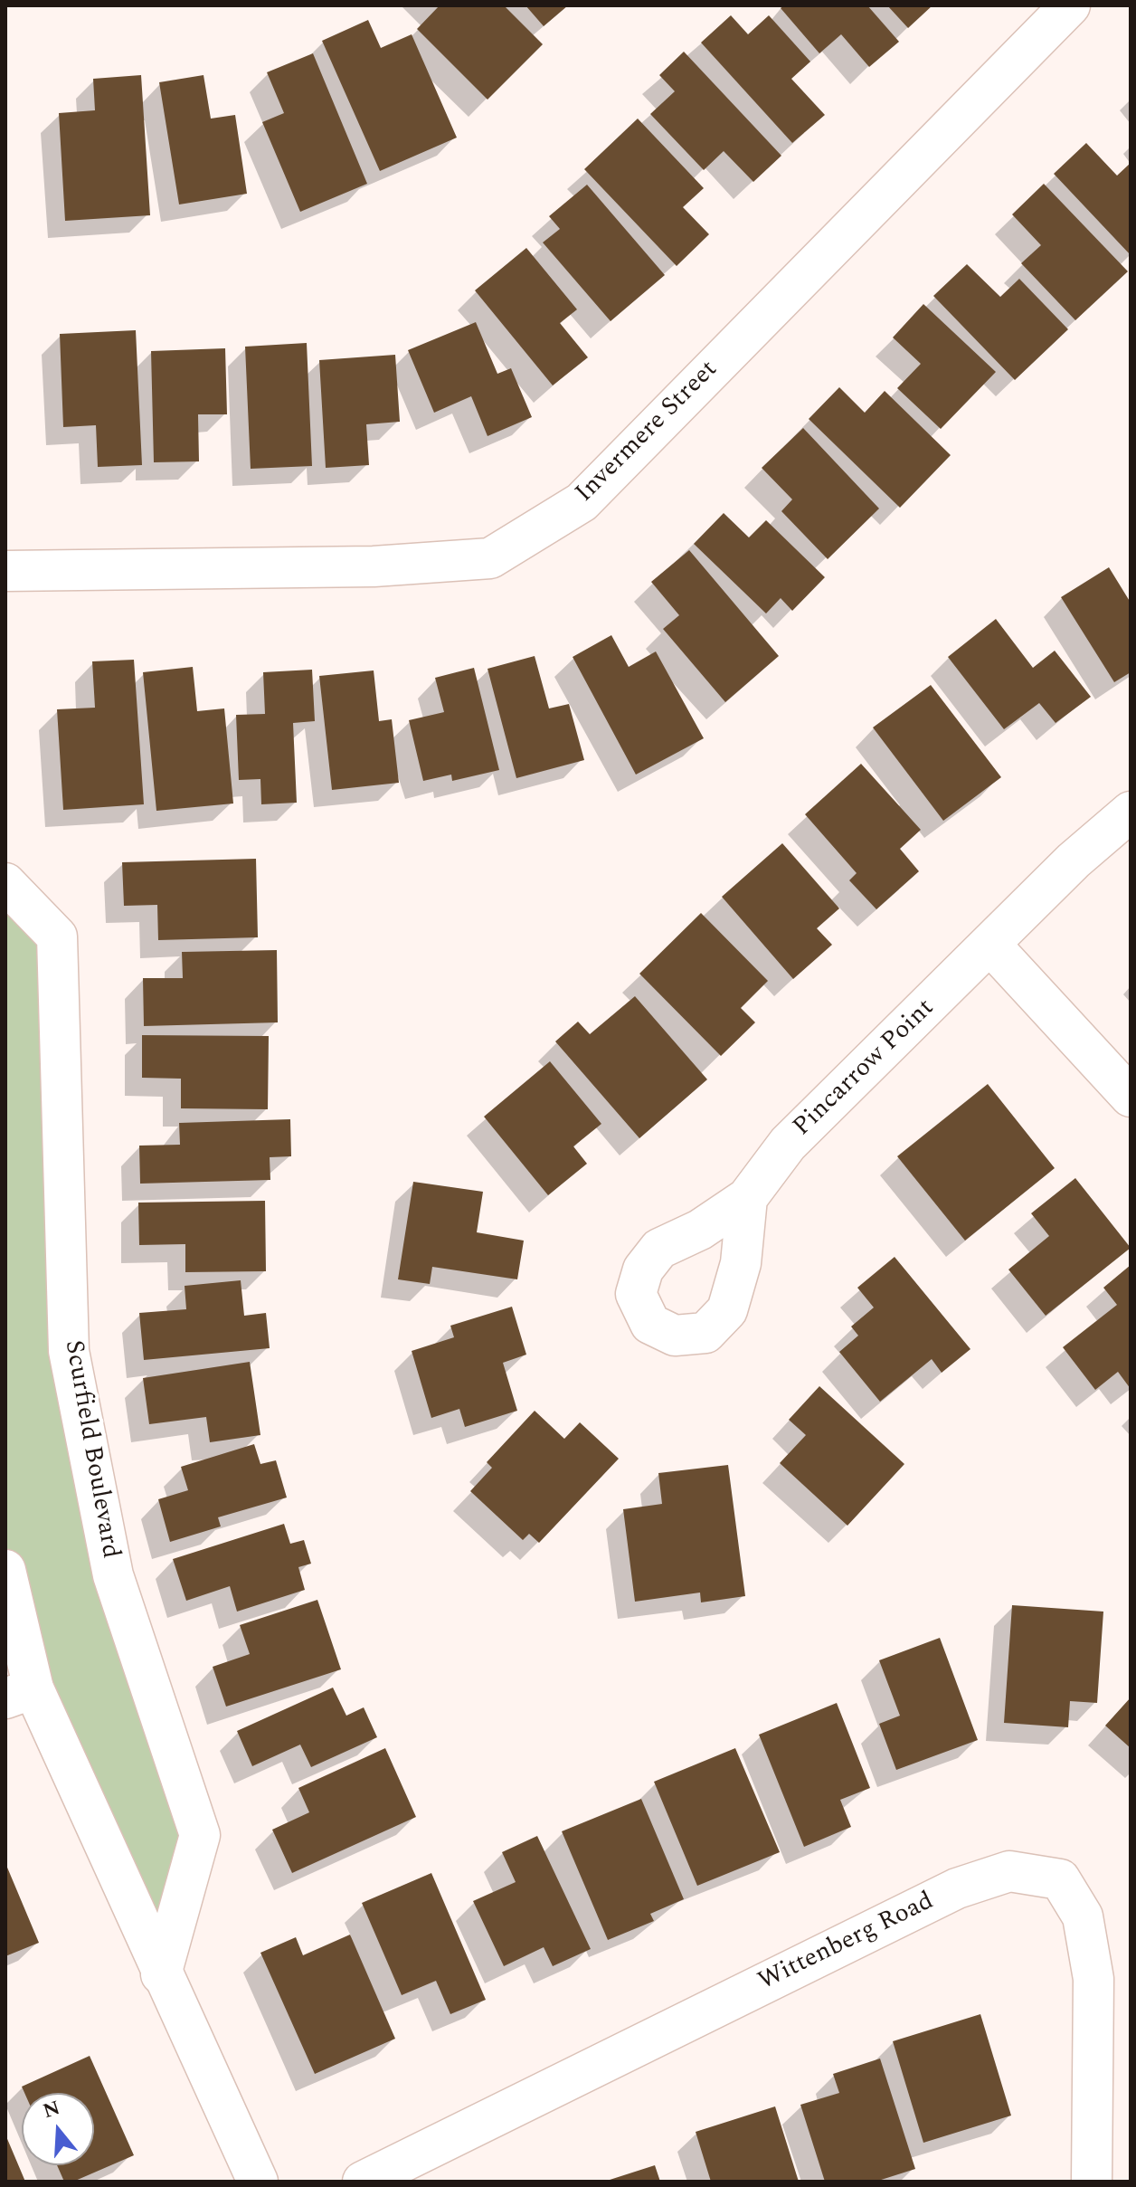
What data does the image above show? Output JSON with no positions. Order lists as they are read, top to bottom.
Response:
{
  "streets": {
    "street": [
      "Invermere Street",
      "Pincarrow Point",
      "Scurfield Boulevard",
      "Wittenberg Road"
    ]
  },
  "north": "top"
}
